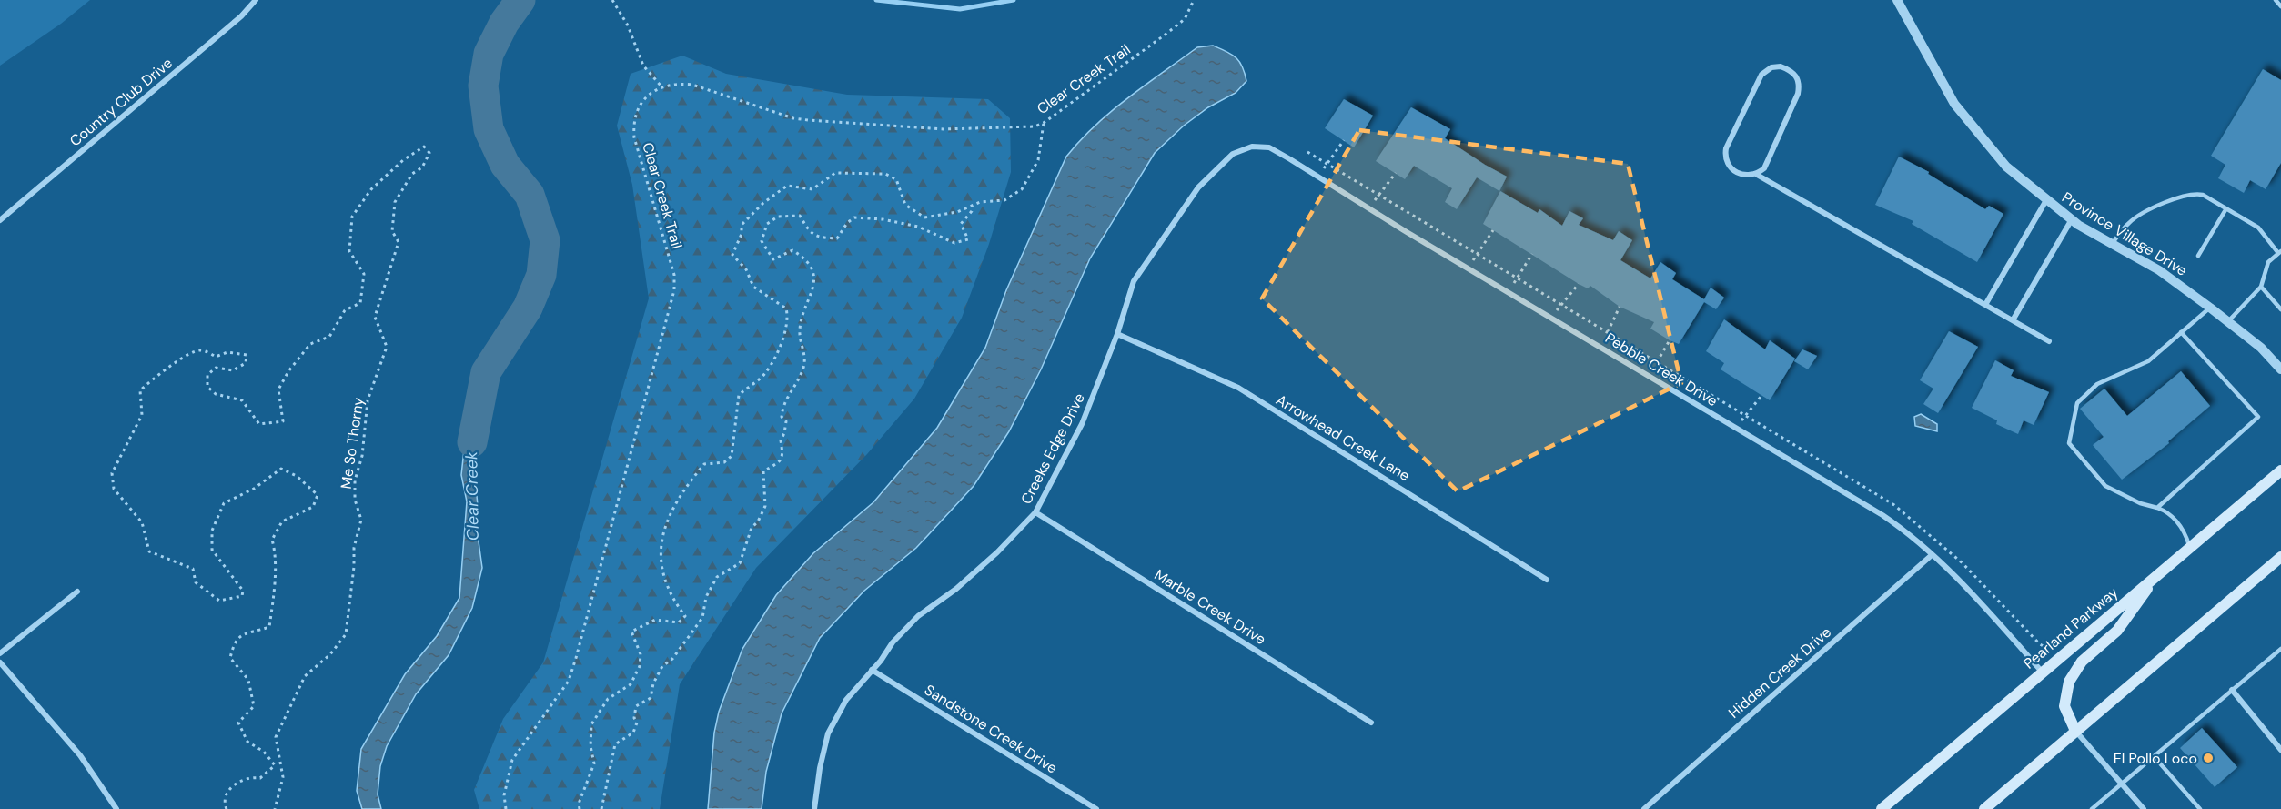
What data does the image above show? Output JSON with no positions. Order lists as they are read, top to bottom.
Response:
{
  "streets": {
    "main road": ["Pearland Parkway"],
    "street": [
      "Country Club Drive",
      "Province Village Drive",
      "Pebble Creek Drive",
      "Arrowhead Creek Lane",
      "Creeks Edge Drive",
      "Marble Creek Drive",
      "Hidden Creek Drive",
      "Sandstone Creek Drive"
    ],
    "path": ["Clear Creek Trail", "Me So Thorny"]
  },
  "crossings": [
    ["Pebble Creek Drive", "Creeks Edge Drive"],
    ["Pebble Creek Drive", "Pearland Parkway"],
    ["Pebble Creek Drive", "Hidden Creek Drive"],
    ["Arrowhead Creek Lane", "Creeks Edge Drive"],
    ["Creeks Edge Drive", "Marble Creek Drive"],
    ["Creeks Edge Drive", "Sandstone Creek Drive"]
  ],
  "water": ["Clear Creek"],
  "places": ["El Pollo Loco"]
}
